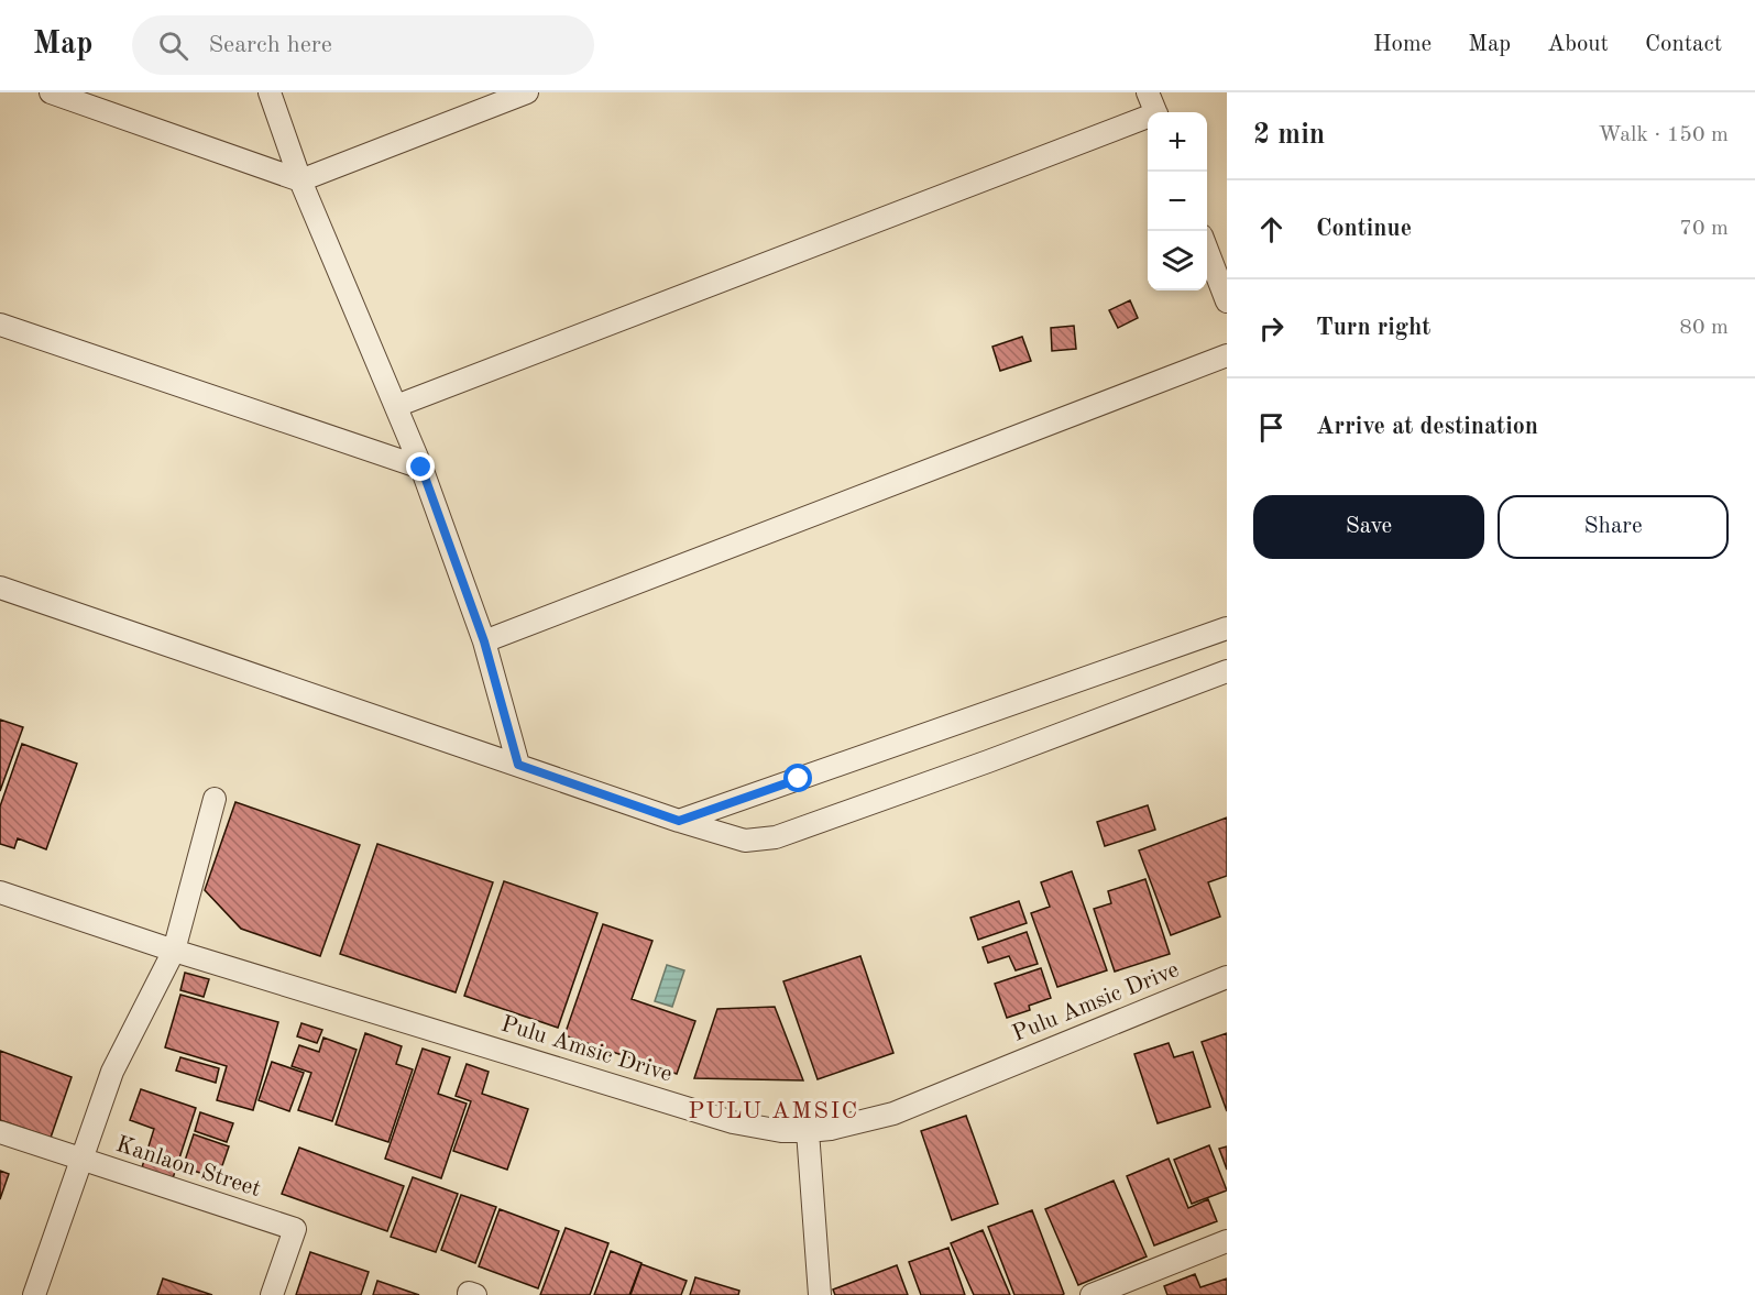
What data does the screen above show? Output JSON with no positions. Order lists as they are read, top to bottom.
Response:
{
  "streets": {
    "street": ["Pulu Amsic Drive", "Kanlaon Street"]
  },
  "districts": ["PULU AMSIC"],
  "page": {
    "header": "Map",
    "search": "Search here",
    "nav": [
      "Home",
      "Map",
      "About",
      "Contact"
    ],
    "heading": ["2 min", "Walk · 150 m"],
    "map_buttons": ["+", "−"],
    "list": [
      ["Continue", "70 m"],
      ["Turn right", "80 m"],
      "Arrive at destination"
    ],
    "buttons": ["Save", "Share"]
  }
}
